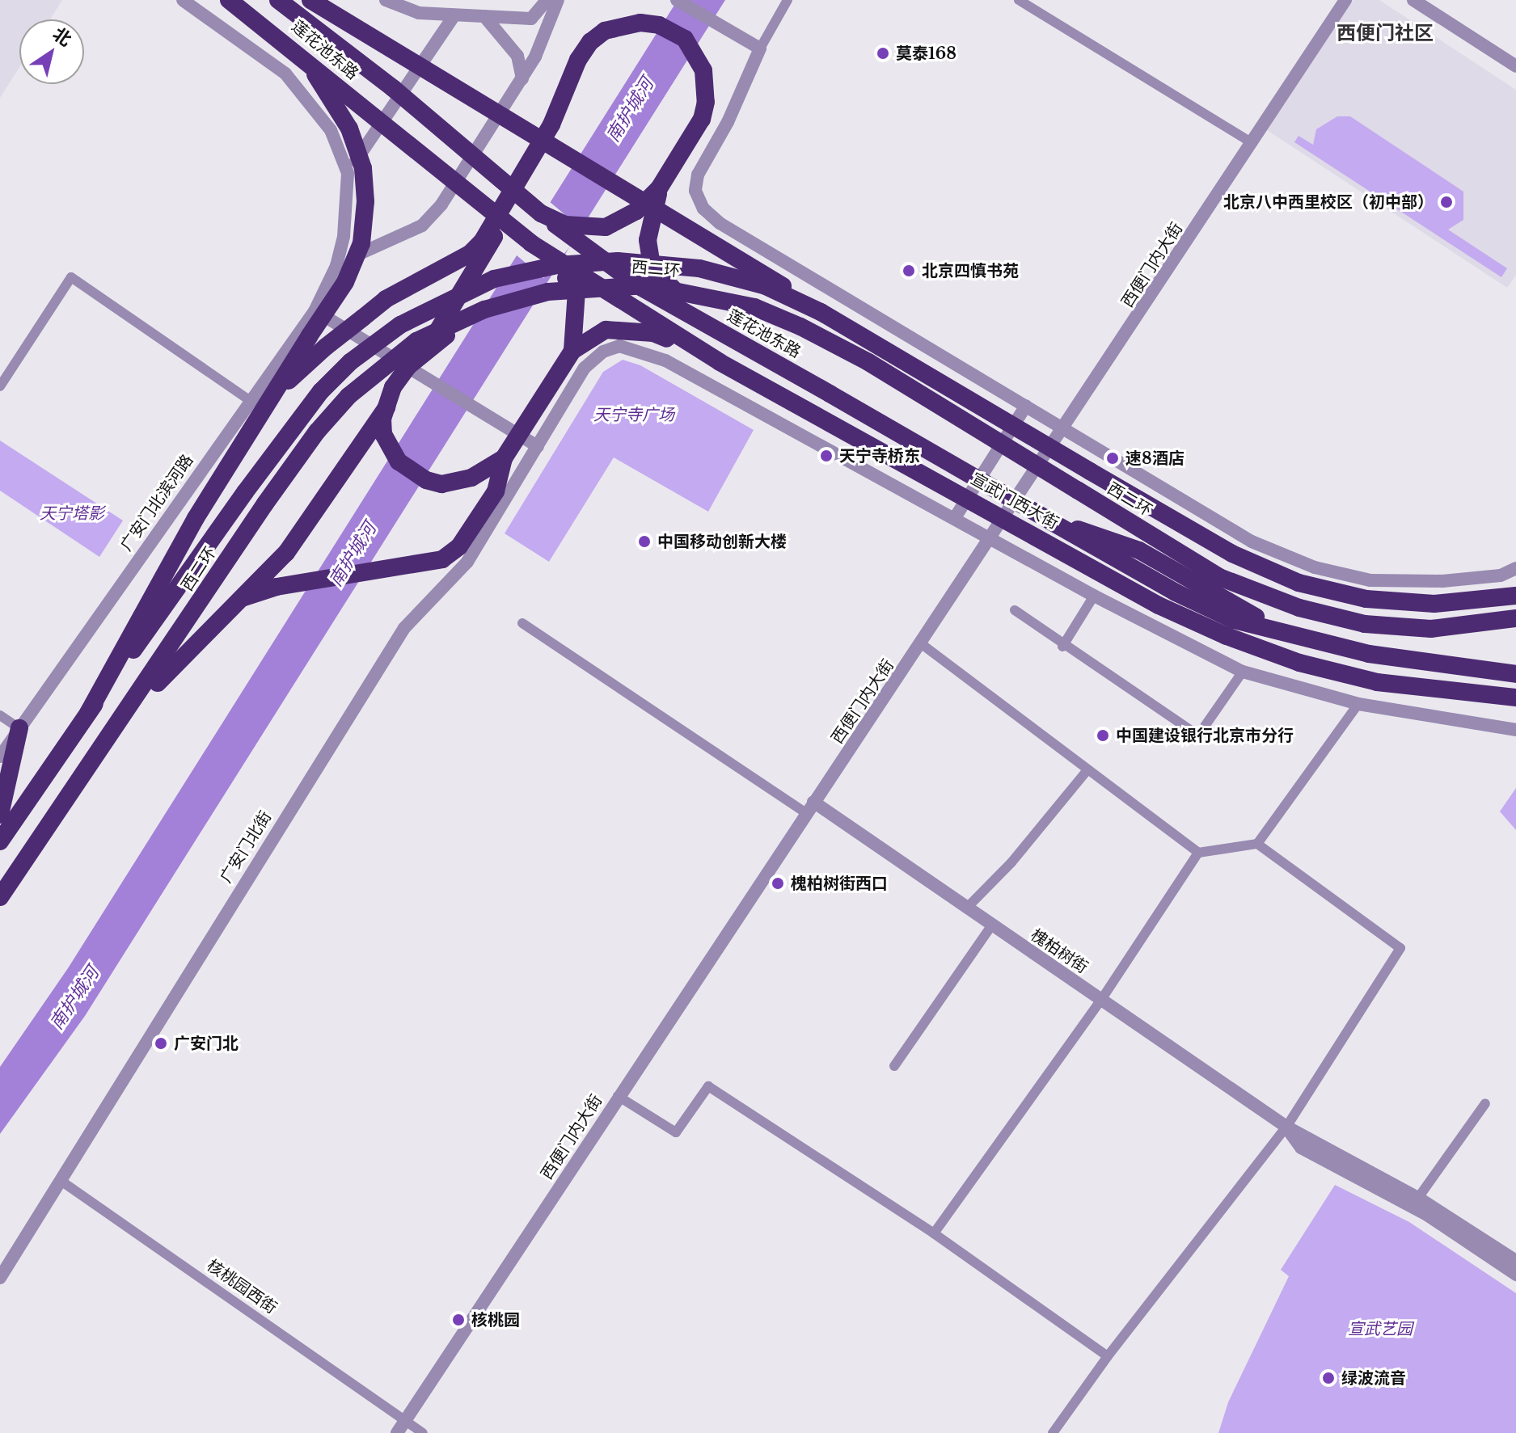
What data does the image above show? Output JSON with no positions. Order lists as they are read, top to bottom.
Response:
{
  "streets": {
    "highway": ["莲花池东路", "西二环", "宣武门西大街"],
    "street": [
      "西便门内大街",
      "广安门北滨河路",
      "广安门北街",
      "槐柏树街",
      "核桃园西街"
    ]
  },
  "crossings": [
    ["莲花池东路", "宣武门西大街"],
    ["西便门内大街", "槐柏树街"],
    ["西便门内大街", "核桃园西街"],
    ["广安门北街", "核桃园西街"]
  ],
  "districts": ["西便门社区"],
  "water": ["南护城河"],
  "parks": ["天宁寺广场", "天宁塔影", "宣武艺园"],
  "places": [
    "莫泰168",
    "北京八中西里校区（初中部）",
    "北京四慎书苑",
    "天宁寺桥东",
    "速8酒店",
    "中国移动创新大楼",
    "中国建设银行北京市分行",
    "槐柏树街西口",
    "广安门北",
    "核桃园",
    "绿波流音"
  ],
  "north": "top right"
}
